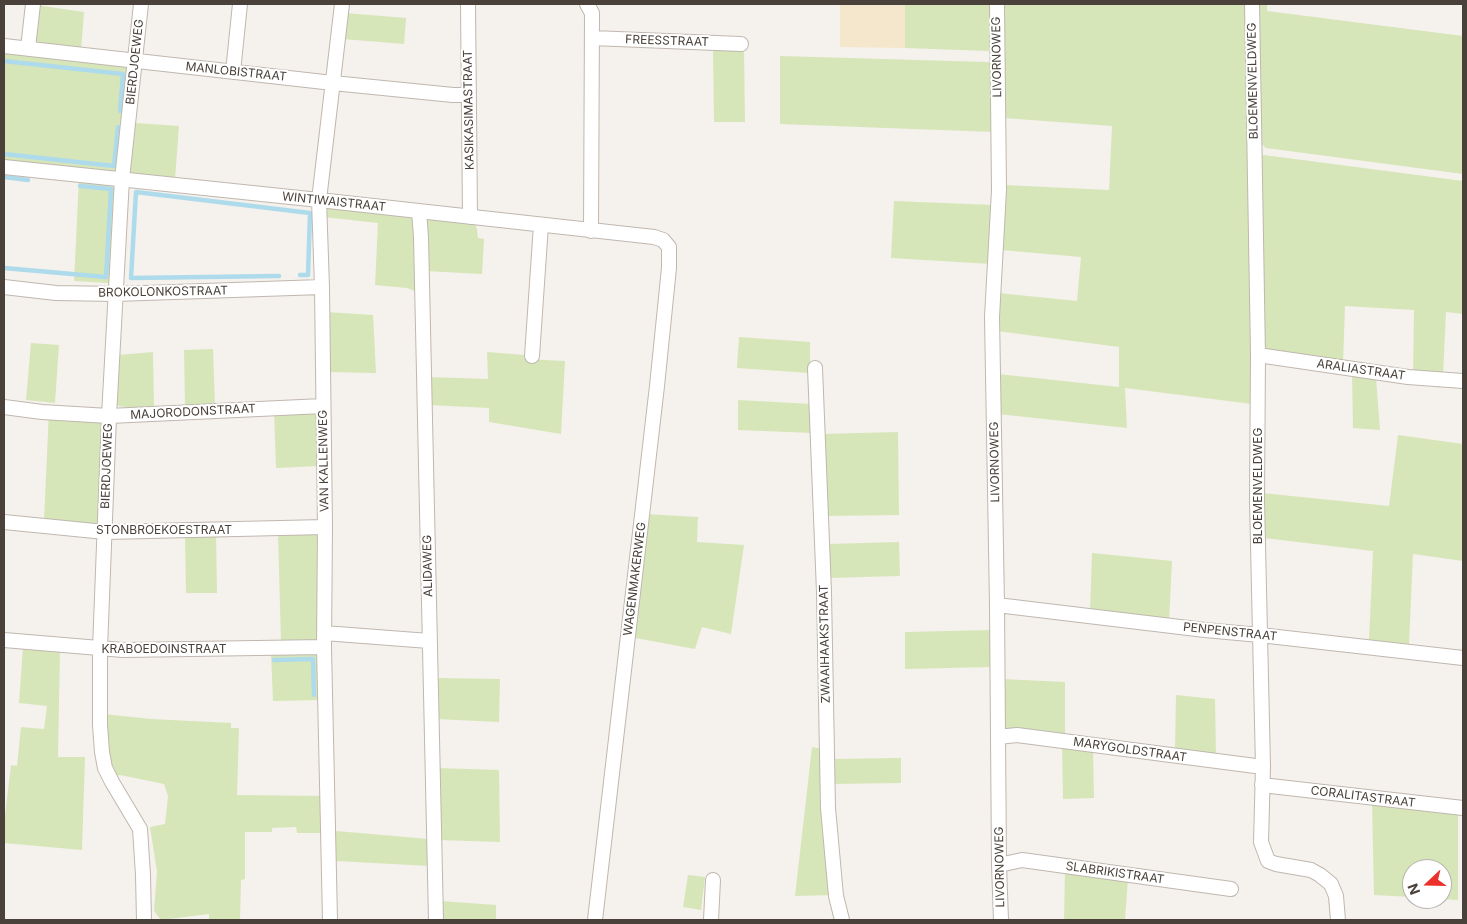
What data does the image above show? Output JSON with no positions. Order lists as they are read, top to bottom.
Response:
{
  "streets": {
    "street": [
      "FREESSTRAAT",
      "LIVORNOWEG",
      "BIERDJOEWEG",
      "MANLOBISTRAAT",
      "BLOEMENVELDWEG",
      "KASIKASIMASTRAAT",
      "WINTIWAISTRAAT",
      "BROKOLONKOSTRAAT",
      "ARALIASTRAAT",
      "MAJORODONSTRAAT",
      "VAN KALLENWEG",
      "STONBROEKOESTRAAT",
      "ALIDAWEG",
      "WAGENMAKERWEG",
      "PENPENSTRAAT",
      "ZWAAIHAAKSTRAAT",
      "KRABOEDOINSTRAAT",
      "MARYGOLDSTRAAT",
      "CORALITASTRAAT",
      "SLABRIKISTRAAT"
    ]
  },
  "crossings": [
    ["LIVORNOWEG", "PENPENSTRAAT"],
    ["LIVORNOWEG", "MARYGOLDSTRAAT"],
    ["LIVORNOWEG", "SLABRIKISTRAAT"],
    ["BIERDJOEWEG", "MANLOBISTRAAT"],
    ["BIERDJOEWEG", "WINTIWAISTRAAT"],
    ["BIERDJOEWEG", "BROKOLONKOSTRAAT"],
    ["BIERDJOEWEG", "MAJORODONSTRAAT"],
    ["BIERDJOEWEG", "STONBROEKOESTRAAT"],
    ["BIERDJOEWEG", "KRABOEDOINSTRAAT"],
    ["MANLOBISTRAAT", "KASIKASIMASTRAAT"],
    ["MANLOBISTRAAT", "VAN KALLENWEG"],
    ["BLOEMENVELDWEG", "ARALIASTRAAT"],
    ["BLOEMENVELDWEG", "PENPENSTRAAT"],
    ["BLOEMENVELDWEG", "MARYGOLDSTRAAT"],
    ["BLOEMENVELDWEG", "CORALITASTRAAT"],
    ["KASIKASIMASTRAAT", "WINTIWAISTRAAT"],
    ["WINTIWAISTRAAT", "VAN KALLENWEG"],
    ["WINTIWAISTRAAT", "ALIDAWEG"],
    ["WINTIWAISTRAAT", "WAGENMAKERWEG"],
    ["BROKOLONKOSTRAAT", "VAN KALLENWEG"],
    ["MAJORODONSTRAAT", "VAN KALLENWEG"],
    ["VAN KALLENWEG", "STONBROEKOESTRAAT"],
    ["VAN KALLENWEG", "KRABOEDOINSTRAAT"],
    ["ALIDAWEG", "KRABOEDOINSTRAAT"]
  ],
  "north": "left"
}
